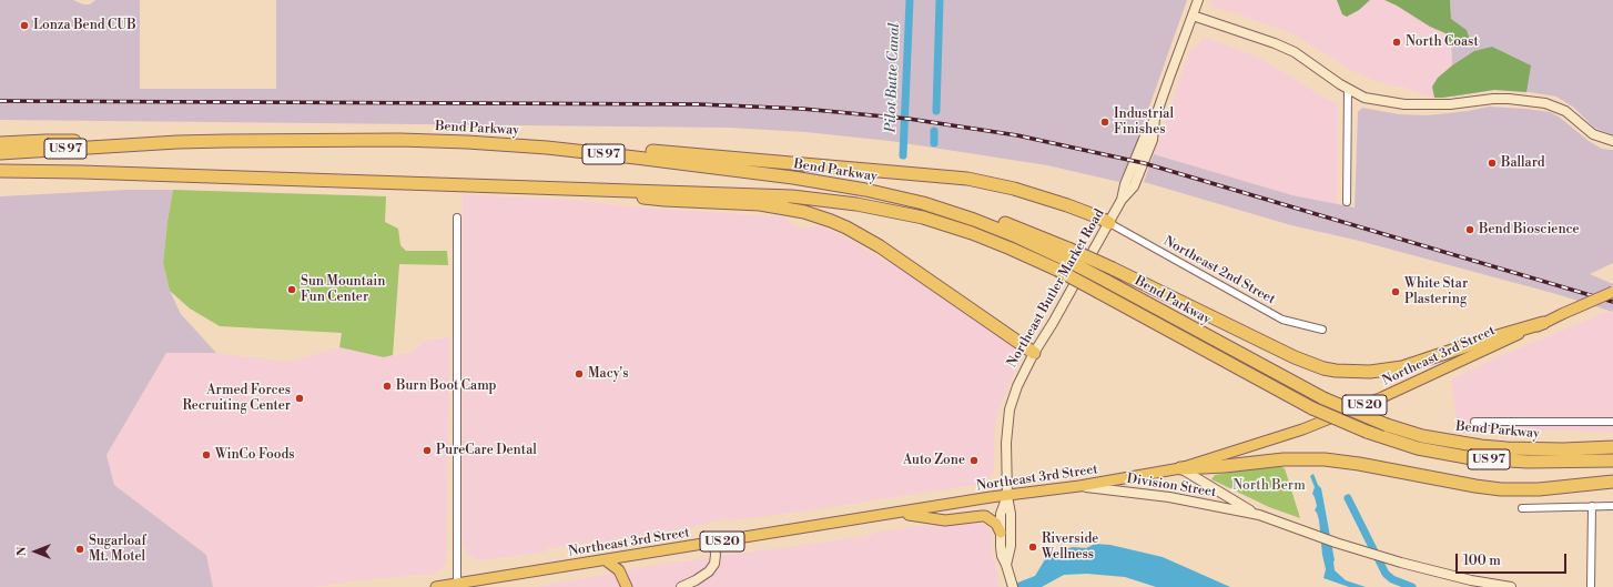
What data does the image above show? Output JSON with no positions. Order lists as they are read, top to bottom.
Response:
{
  "streets": {
    "highway": ["Bend Parkway", "US 97"],
    "main road": [
      "Northeast Butler Market Road",
      "Northeast 3rd Street",
      "US 20",
      "Division Street"
    ],
    "street": ["Northeast 2nd Street"]
  },
  "crossings": [
    ["Northeast 2nd Street", "Northeast Butler Market Road"],
    ["Northeast Butler Market Road", "Northeast 3rd Street"],
    ["Northeast 3rd Street", "Division Street"]
  ],
  "water": ["Pilot Butte Canal"],
  "parks": ["North Berm"],
  "places": [
    "Lonza Bend CUB",
    "North Coast",
    "Industrial Finishes",
    "Ballard",
    "Bend Bioscience",
    "Sun Mountain Fun Center",
    "White Star Plastering",
    "Macy's",
    "Burn Boot Camp",
    "Armed Forces Recruiting Center",
    "PureCare Dental",
    "WinCo Foods",
    "Auto Zone",
    "Riverside Wellness",
    "Sugarloaf Mt. Motel"
  ],
  "scale_bar": "100 m",
  "north": "left"
}
